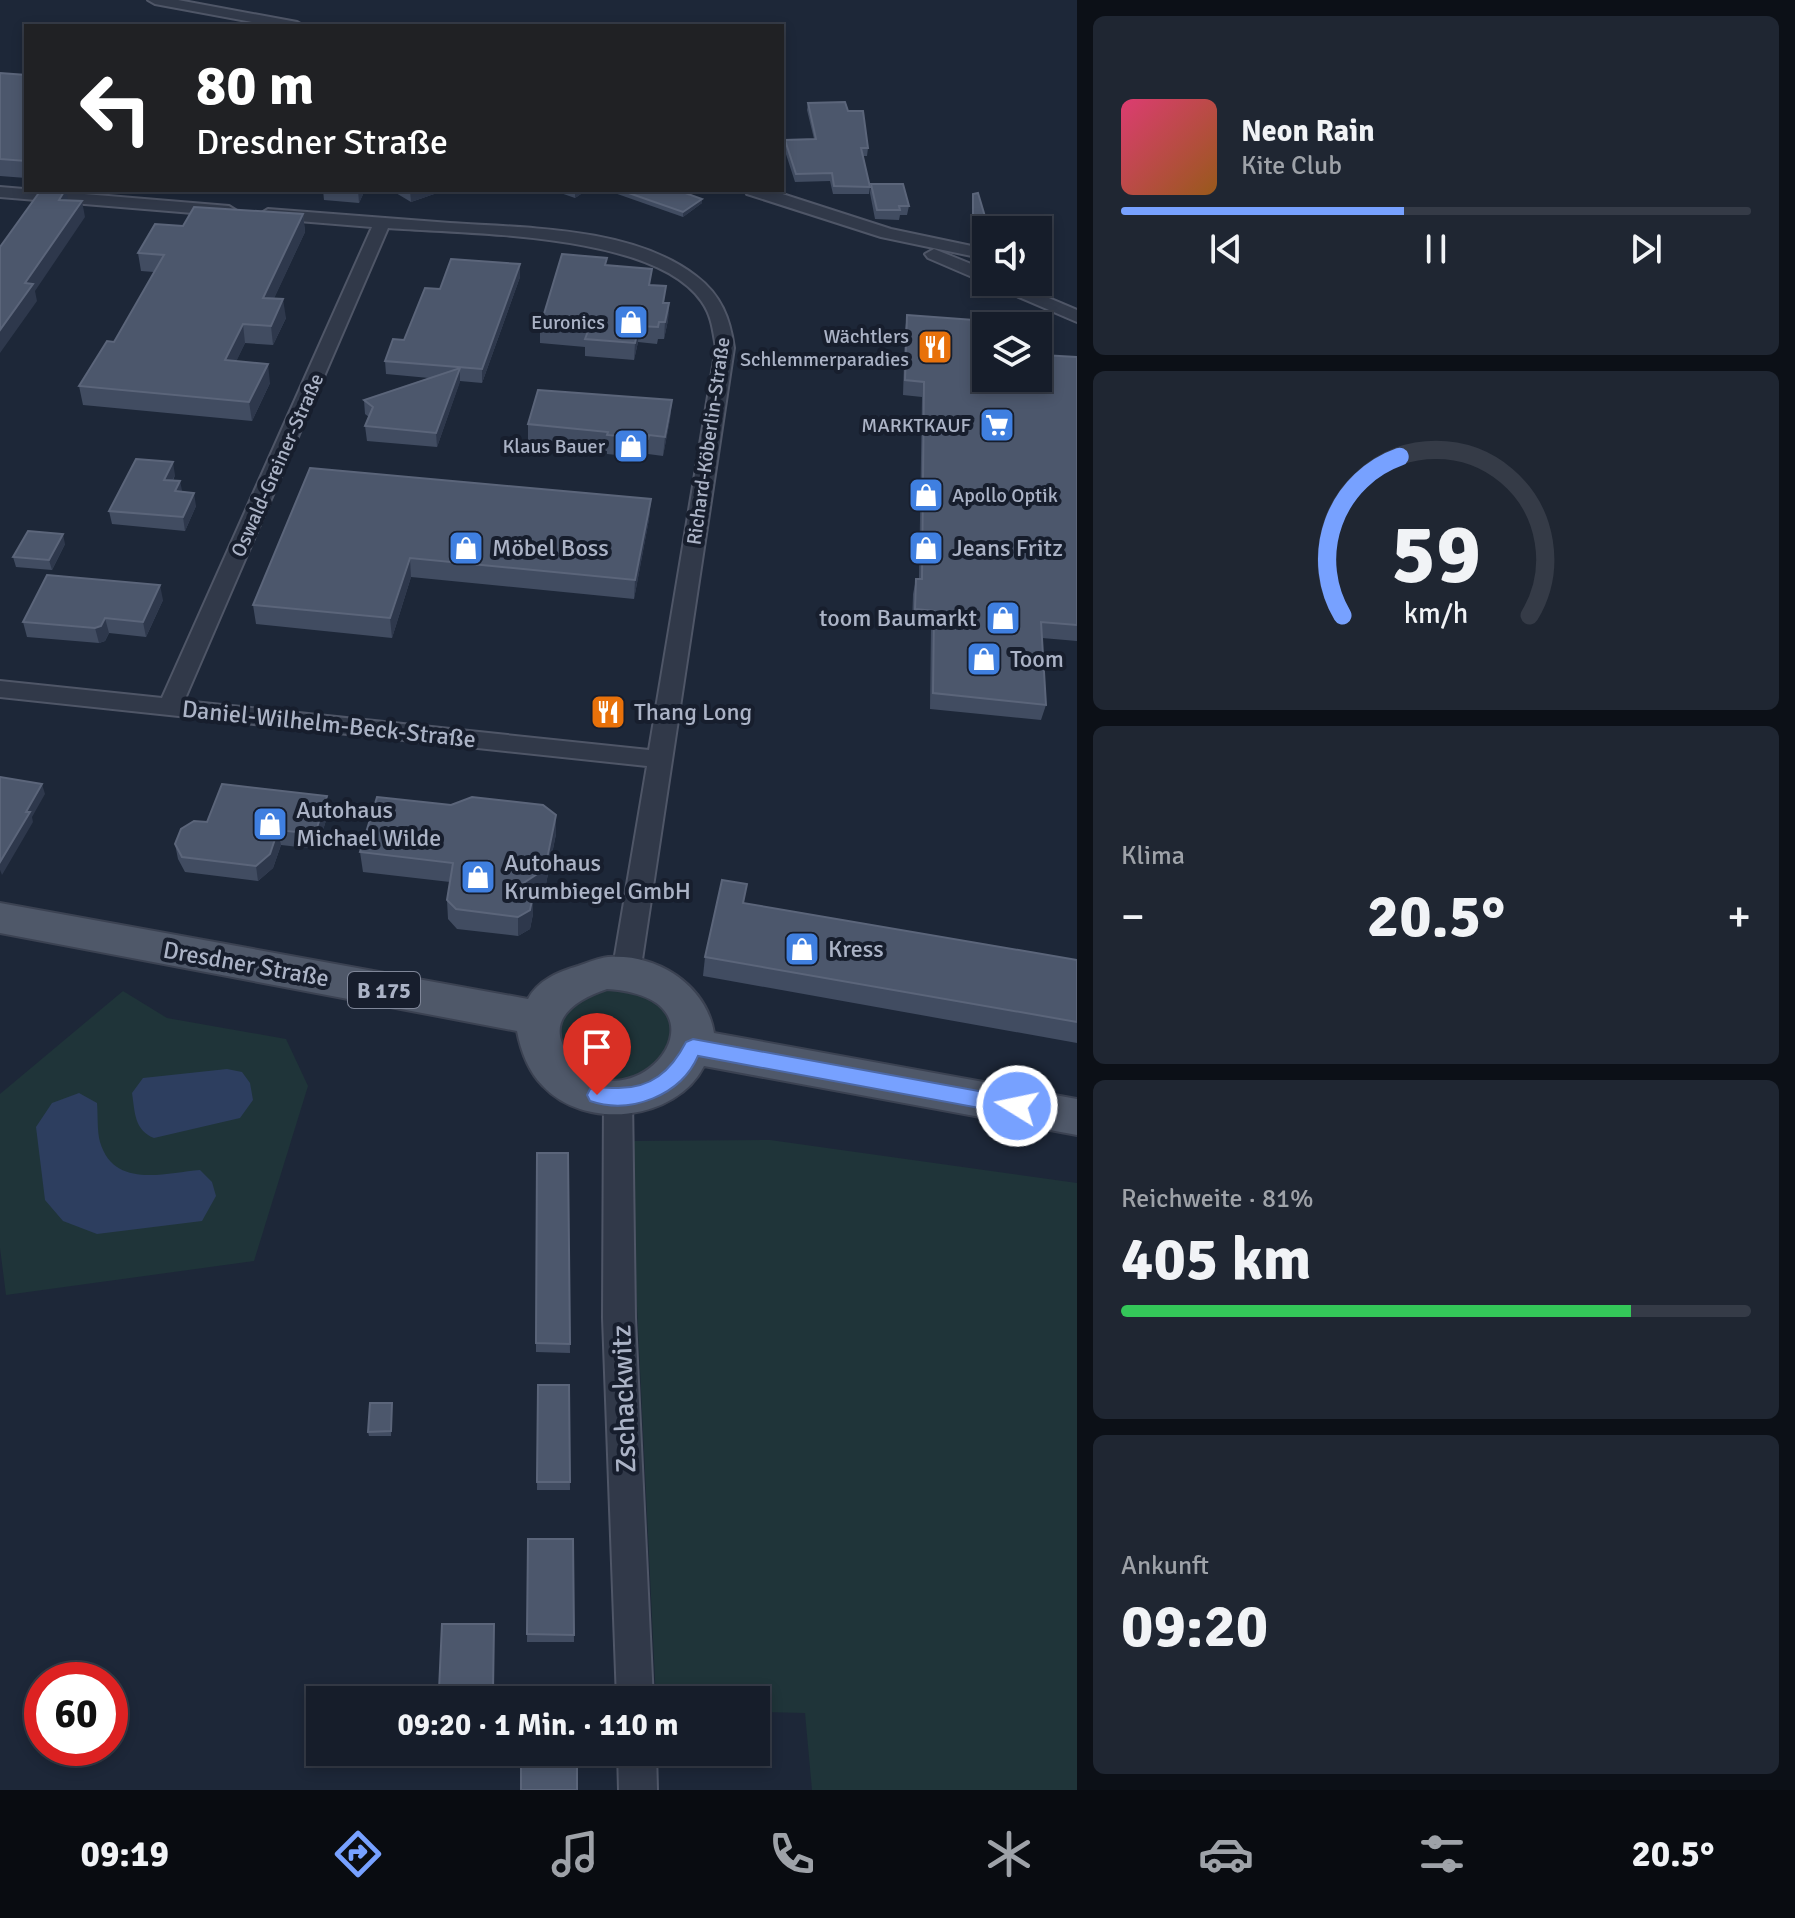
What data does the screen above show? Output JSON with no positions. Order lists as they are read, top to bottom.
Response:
{
  "streets": {
    "main road": ["Dresdner Straße", "B 175"],
    "street": [
      "Richard-Köberlin-Straße",
      "Oswald-Greiner-Straße",
      "Daniel-Wilhelm-Beck-Straße",
      "Zschackwitz"
    ]
  },
  "crossings": [
    ["Richard-Köberlin-Straße", "Oswald-Greiner-Straße"],
    ["Richard-Köberlin-Straße", "Daniel-Wilhelm-Beck-Straße"],
    ["Richard-Köberlin-Straße", "Dresdner Straße"],
    ["Richard-Köberlin-Straße", "Zschackwitz"],
    ["Oswald-Greiner-Straße", "Daniel-Wilhelm-Beck-Straße"],
    ["Dresdner Straße", "Zschackwitz"]
  ],
  "places": {
    "shop": [
      "Euronics",
      "Klaus Bauer",
      "Apollo Optik",
      "Möbel Boss",
      "Jeans Fritz",
      "toom Baumarkt",
      "Toom",
      "Autohaus Michael Wilde",
      "Autohaus Krumbiegel GmbH",
      "Kress"
    ],
    "restaurant": ["Wächtlers Schlemmerparadies", "Thang Long"],
    "supermarket": ["MARKTKAUF"]
  },
  "page": {
    "turn": ["80 m", "Dresdner Straße"],
    "song": ["Neon Rain", "Kite Club"],
    "tile": [
      "Klima",
      ["Reichweite · 81%", "405 km"],
      ["Ankunft", "09:20"]
    ],
    "heat": ["−", "20.5°", "+"],
    "limit": "60",
    "trip": "09:20 · 1 Min. · 110 m",
    "tabs": ["09:19", "20.5°"],
    "gauge": ["59", "km/h"]
  }
}
